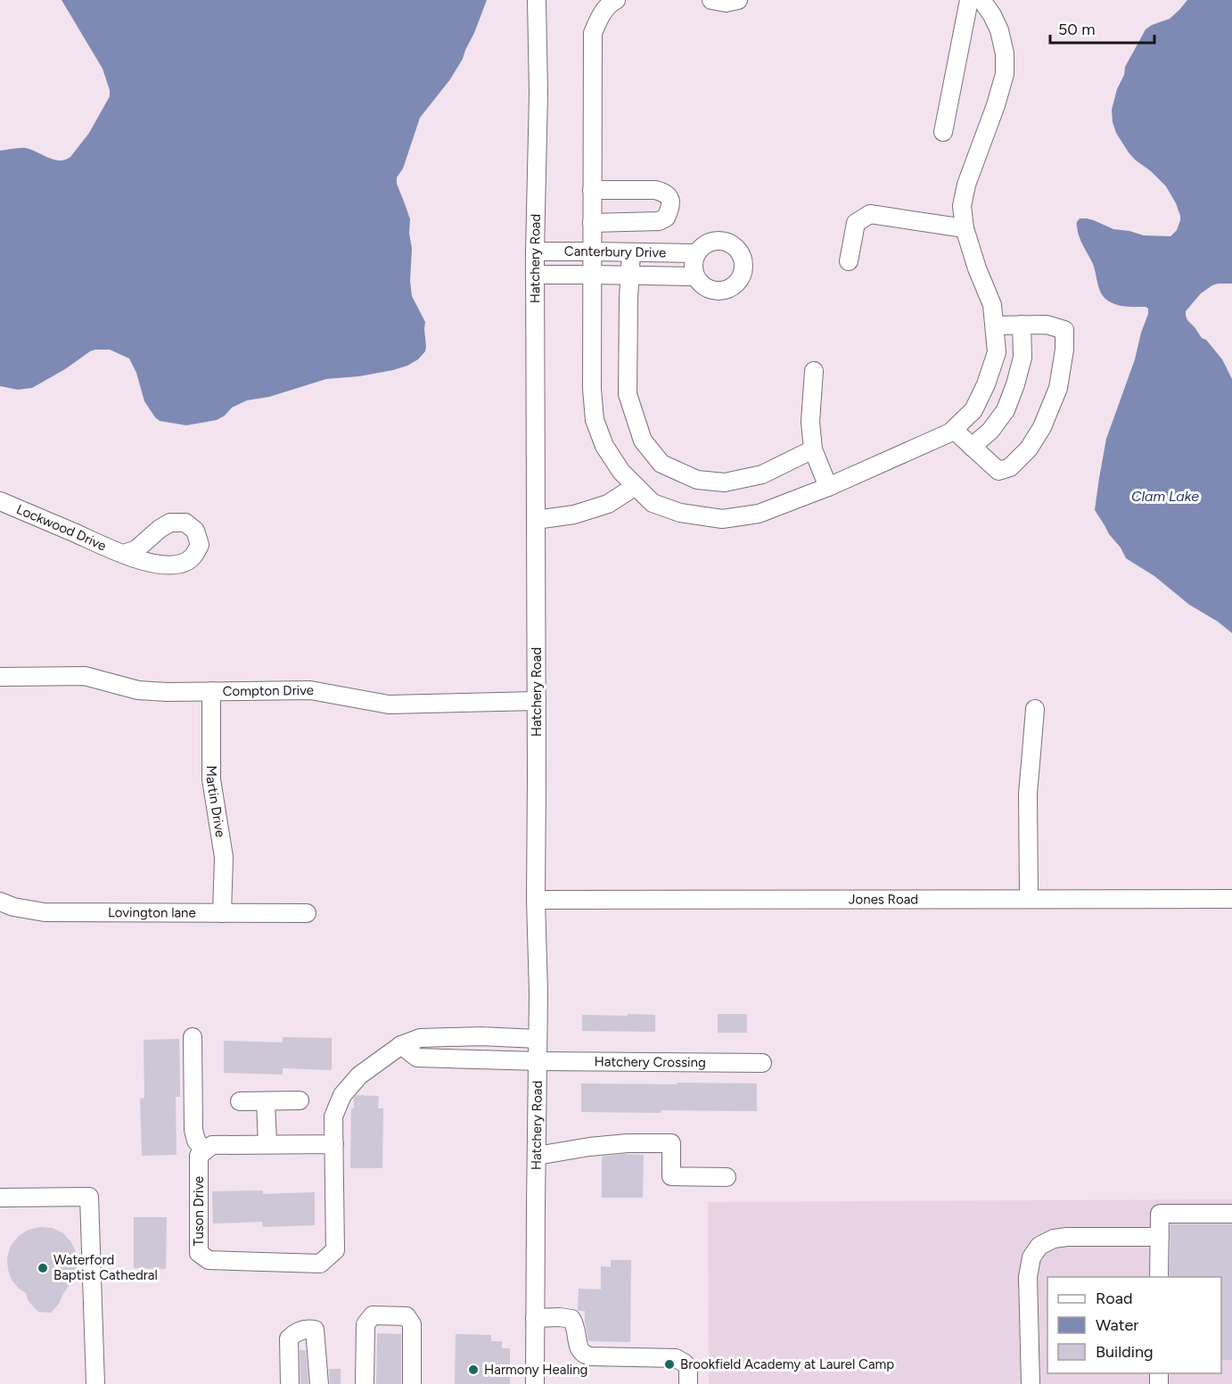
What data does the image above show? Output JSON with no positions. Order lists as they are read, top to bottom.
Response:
{
  "streets": {
    "street": [
      "Canterbury Drive",
      "Hatchery Road",
      "Lockwood Drive",
      "Compton Drive",
      "Martin Drive",
      "Jones Road",
      "Lovington lane",
      "Hatchery Crossing",
      "Tuson Drive"
    ]
  },
  "crossings": [
    ["Canterbury Drive", "Hatchery Road"],
    ["Hatchery Road", "Compton Drive"],
    ["Hatchery Road", "Jones Road"],
    ["Hatchery Road", "Hatchery Crossing"],
    ["Hatchery Road", "Tuson Drive"],
    ["Compton Drive", "Martin Drive"],
    ["Martin Drive", "Lovington lane"]
  ],
  "water": ["Clam Lake"],
  "places": ["Waterford Baptist Cathedral", "Brookfield Academy at Laurel Camp", "Harmony Healing"],
  "legend": ["Road", "Water", "Building"],
  "scale_bar": "50 m"
}
